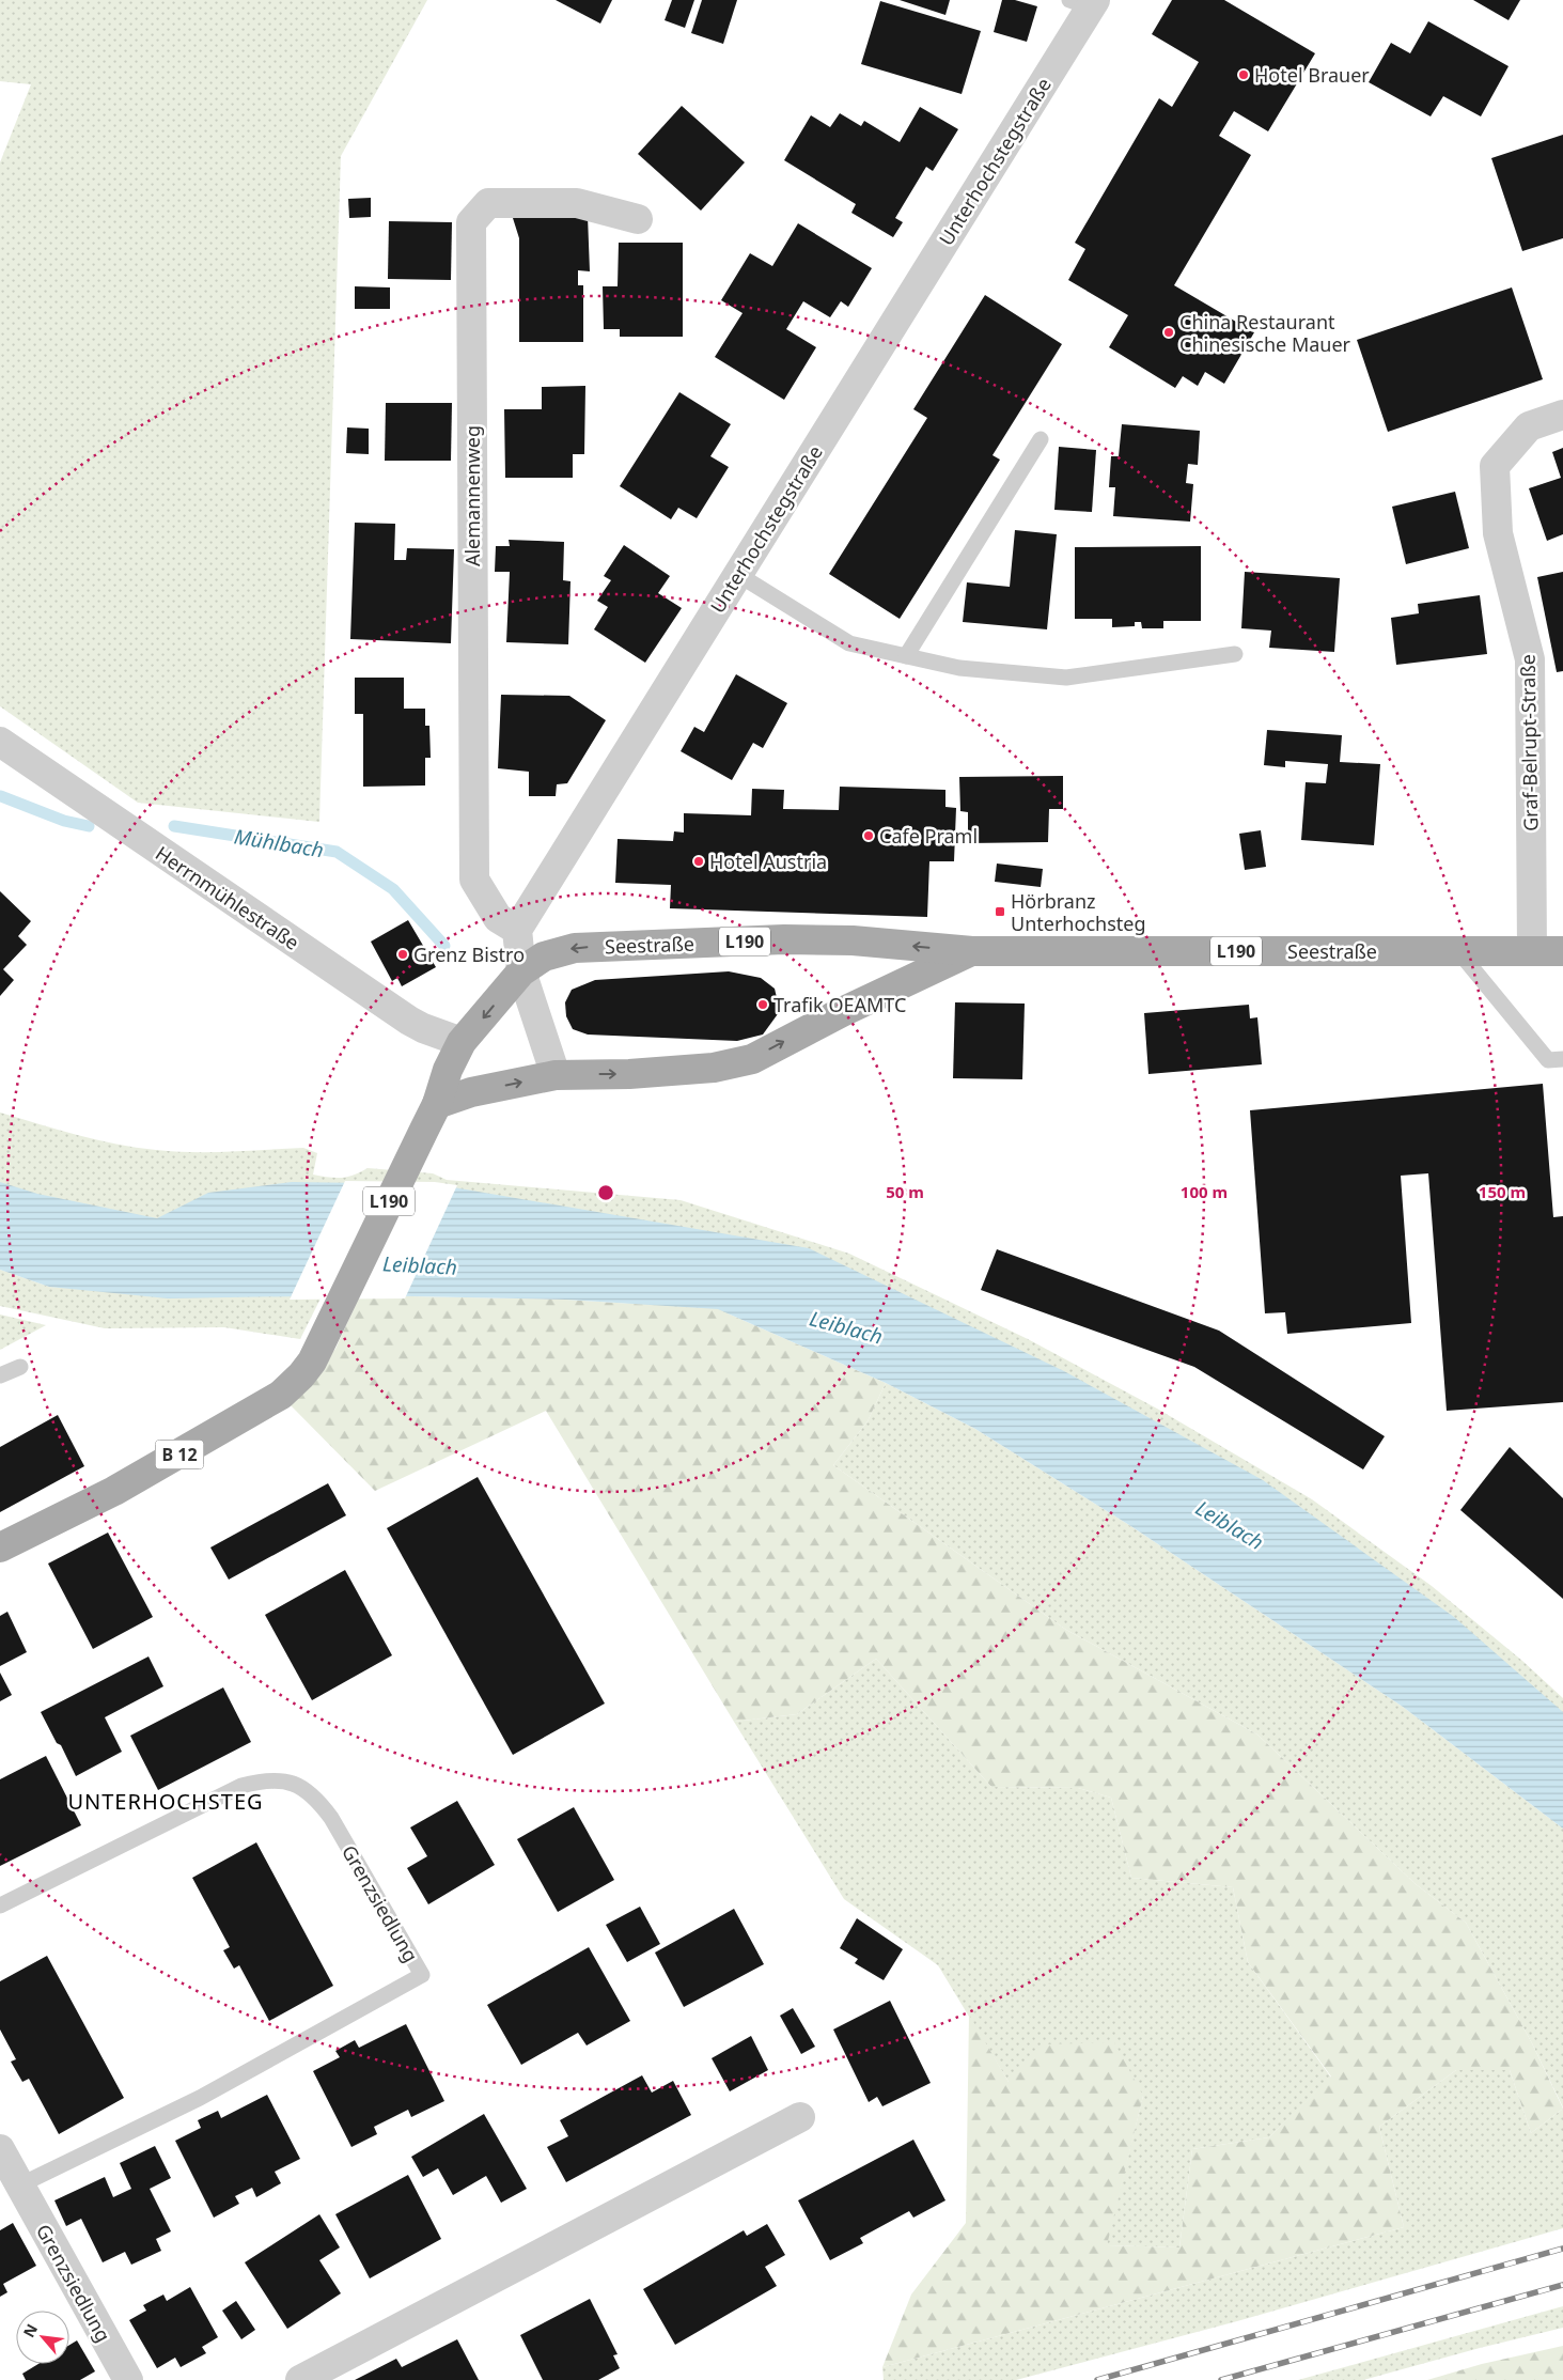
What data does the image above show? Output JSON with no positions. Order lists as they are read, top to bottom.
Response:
{
  "streets": {
    "main road": ["L190", "Seestraße", "B 12"],
    "street": [
      "Unterhochstegstraße",
      "Alemannenweg",
      "Graf-Belrupt-Straße",
      "Herrnmühlestraße",
      "Grenzsiedlung"
    ]
  },
  "crossings": [
    ["Unterhochstegstraße", "Alemannenweg"],
    ["Graf-Belrupt-Straße", "Seestraße"],
    ["Herrnmühlestraße", "Seestraße"],
    ["Seestraße", "B 12"]
  ],
  "districts": ["UNTERHOCHSTEG"],
  "water": ["Mühlbach", "Leiblach"],
  "places": {
    "other": [
      "Hotel Brauer",
      "China Restaurant Chinesische Mauer",
      "Cafe Praml",
      "Hotel Austria",
      "Grenz Bistro",
      "Trafik OEAMTC"
    ],
    "transit": ["Hörbranz Unterhochsteg"]
  },
  "north": "top left",
  "rings": ["50 m", "100 m", "150 m"]
}
